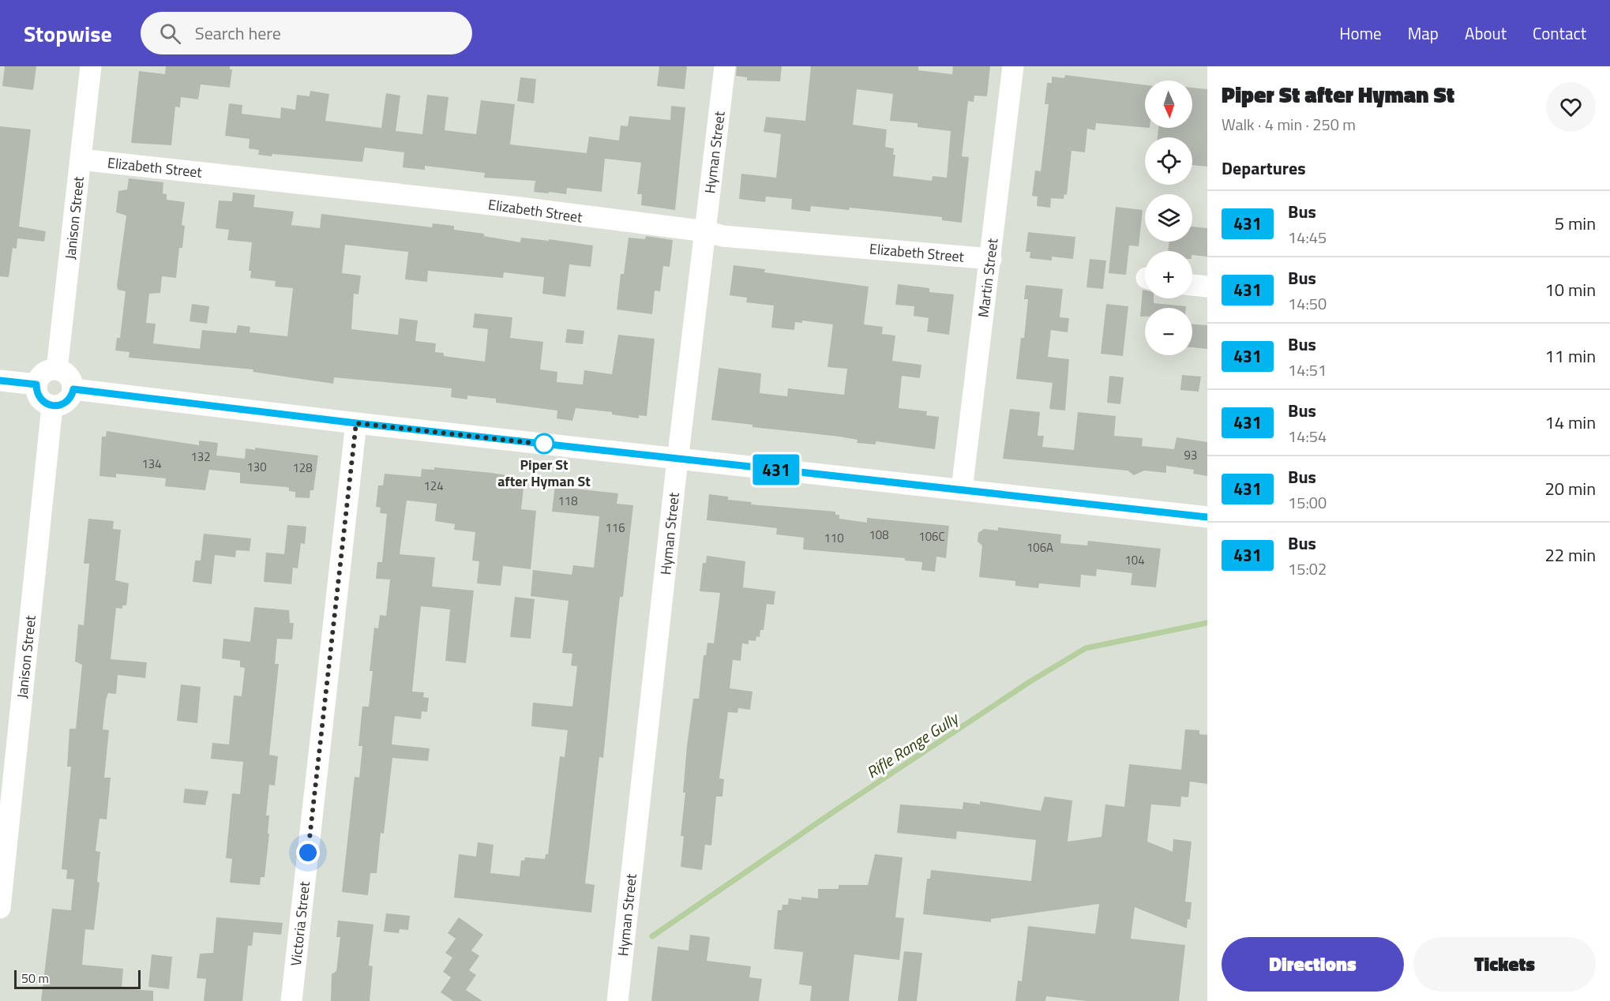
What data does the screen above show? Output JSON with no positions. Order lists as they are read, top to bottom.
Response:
{
  "streets": {
    "street": [
      "Hyman Street",
      "Elizabeth Street",
      "Janison Street",
      "Martin Street",
      "Victoria Street"
    ]
  },
  "crossings": [
    ["Hyman Street", "Elizabeth Street"],
    ["Elizabeth Street", "Janison Street"],
    ["Elizabeth Street", "Martin Street"]
  ],
  "water": ["Rifle Range Gully"],
  "places": ["Piper St after Hyman St"],
  "lines": ["bus line 431"],
  "house_numbers": [
    "93",
    "132",
    "134",
    "130",
    "128",
    "124",
    "118",
    "116",
    "108",
    "106C",
    "110",
    "106A",
    "104"
  ],
  "scale_bar": "50 m",
  "north": "bottom",
  "page": {
    "header": "Stopwise",
    "search": "Search here",
    "nav": [
      "Home",
      "Map",
      "About",
      "Contact"
    ],
    "on_map": "431",
    "heading": [
      ["Piper St after Hyman St", "Walk · 4 min · 250 m"],
      "Departures"
    ],
    "map_buttons": ["+", "−"],
    "list": [
      {
        "mark": "431",
        "name": "Bus",
        "note": "14:45",
        "value": "5 min"
      },
      {
        "mark": "431",
        "name": "Bus",
        "note": "14:50",
        "value": "10 min"
      },
      {
        "mark": "431",
        "name": "Bus",
        "note": "14:51",
        "value": "11 min"
      },
      {
        "mark": "431",
        "name": "Bus",
        "note": "14:54",
        "value": "14 min"
      },
      {
        "mark": "431",
        "name": "Bus",
        "note": "15:00",
        "value": "20 min"
      },
      {
        "mark": "431",
        "name": "Bus",
        "note": "15:02",
        "value": "22 min"
      }
    ],
    "buttons": ["Directions", "Tickets"],
    "scale": "50 m"
  }
}
